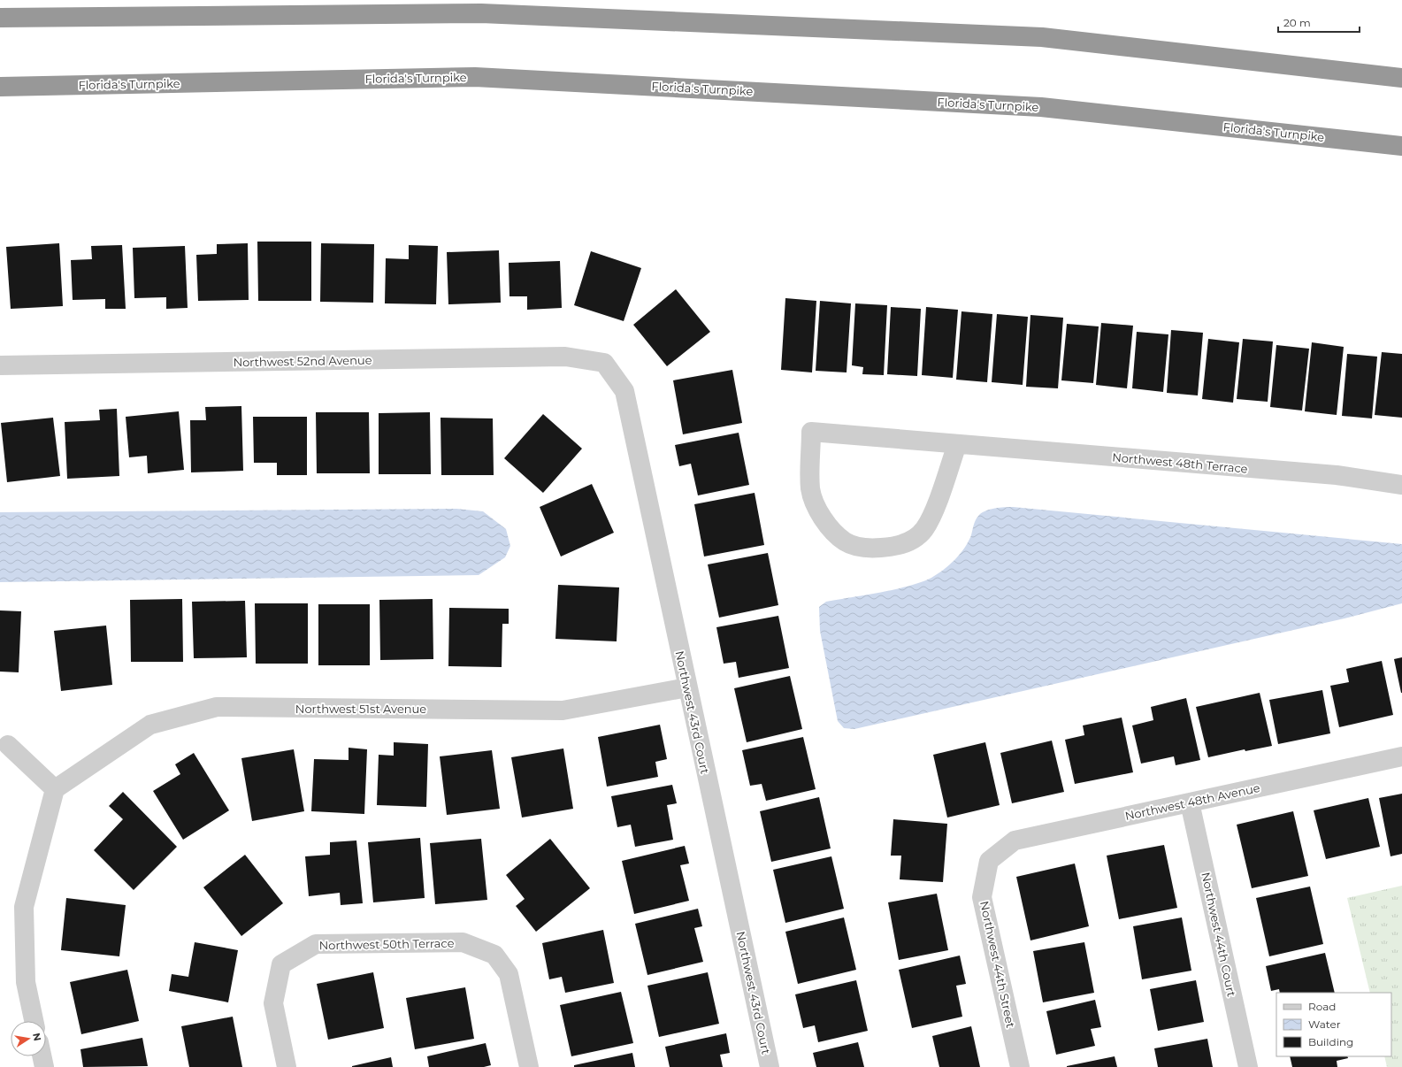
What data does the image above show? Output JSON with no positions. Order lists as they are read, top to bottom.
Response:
{
  "streets": {
    "highway": ["Florida's Turnpike"],
    "street": [
      "Northwest 52nd Avenue",
      "Northwest 48th Terrace",
      "Northwest 51st Avenue",
      "Northwest 43rd Court",
      "Northwest 48th Avenue",
      "Northwest 44th Court",
      "Northwest 50th Terrace",
      "Northwest 44th Street"
    ]
  },
  "crossings": [
    ["Northwest 52nd Avenue", "Northwest 43rd Court"],
    ["Northwest 51st Avenue", "Northwest 43rd Court"],
    ["Northwest 48th Avenue", "Northwest 44th Court"],
    ["Northwest 48th Avenue", "Northwest 44th Street"]
  ],
  "legend": ["Road", "Water", "Building"],
  "scale_bar": "20 m",
  "north": "right"
}
